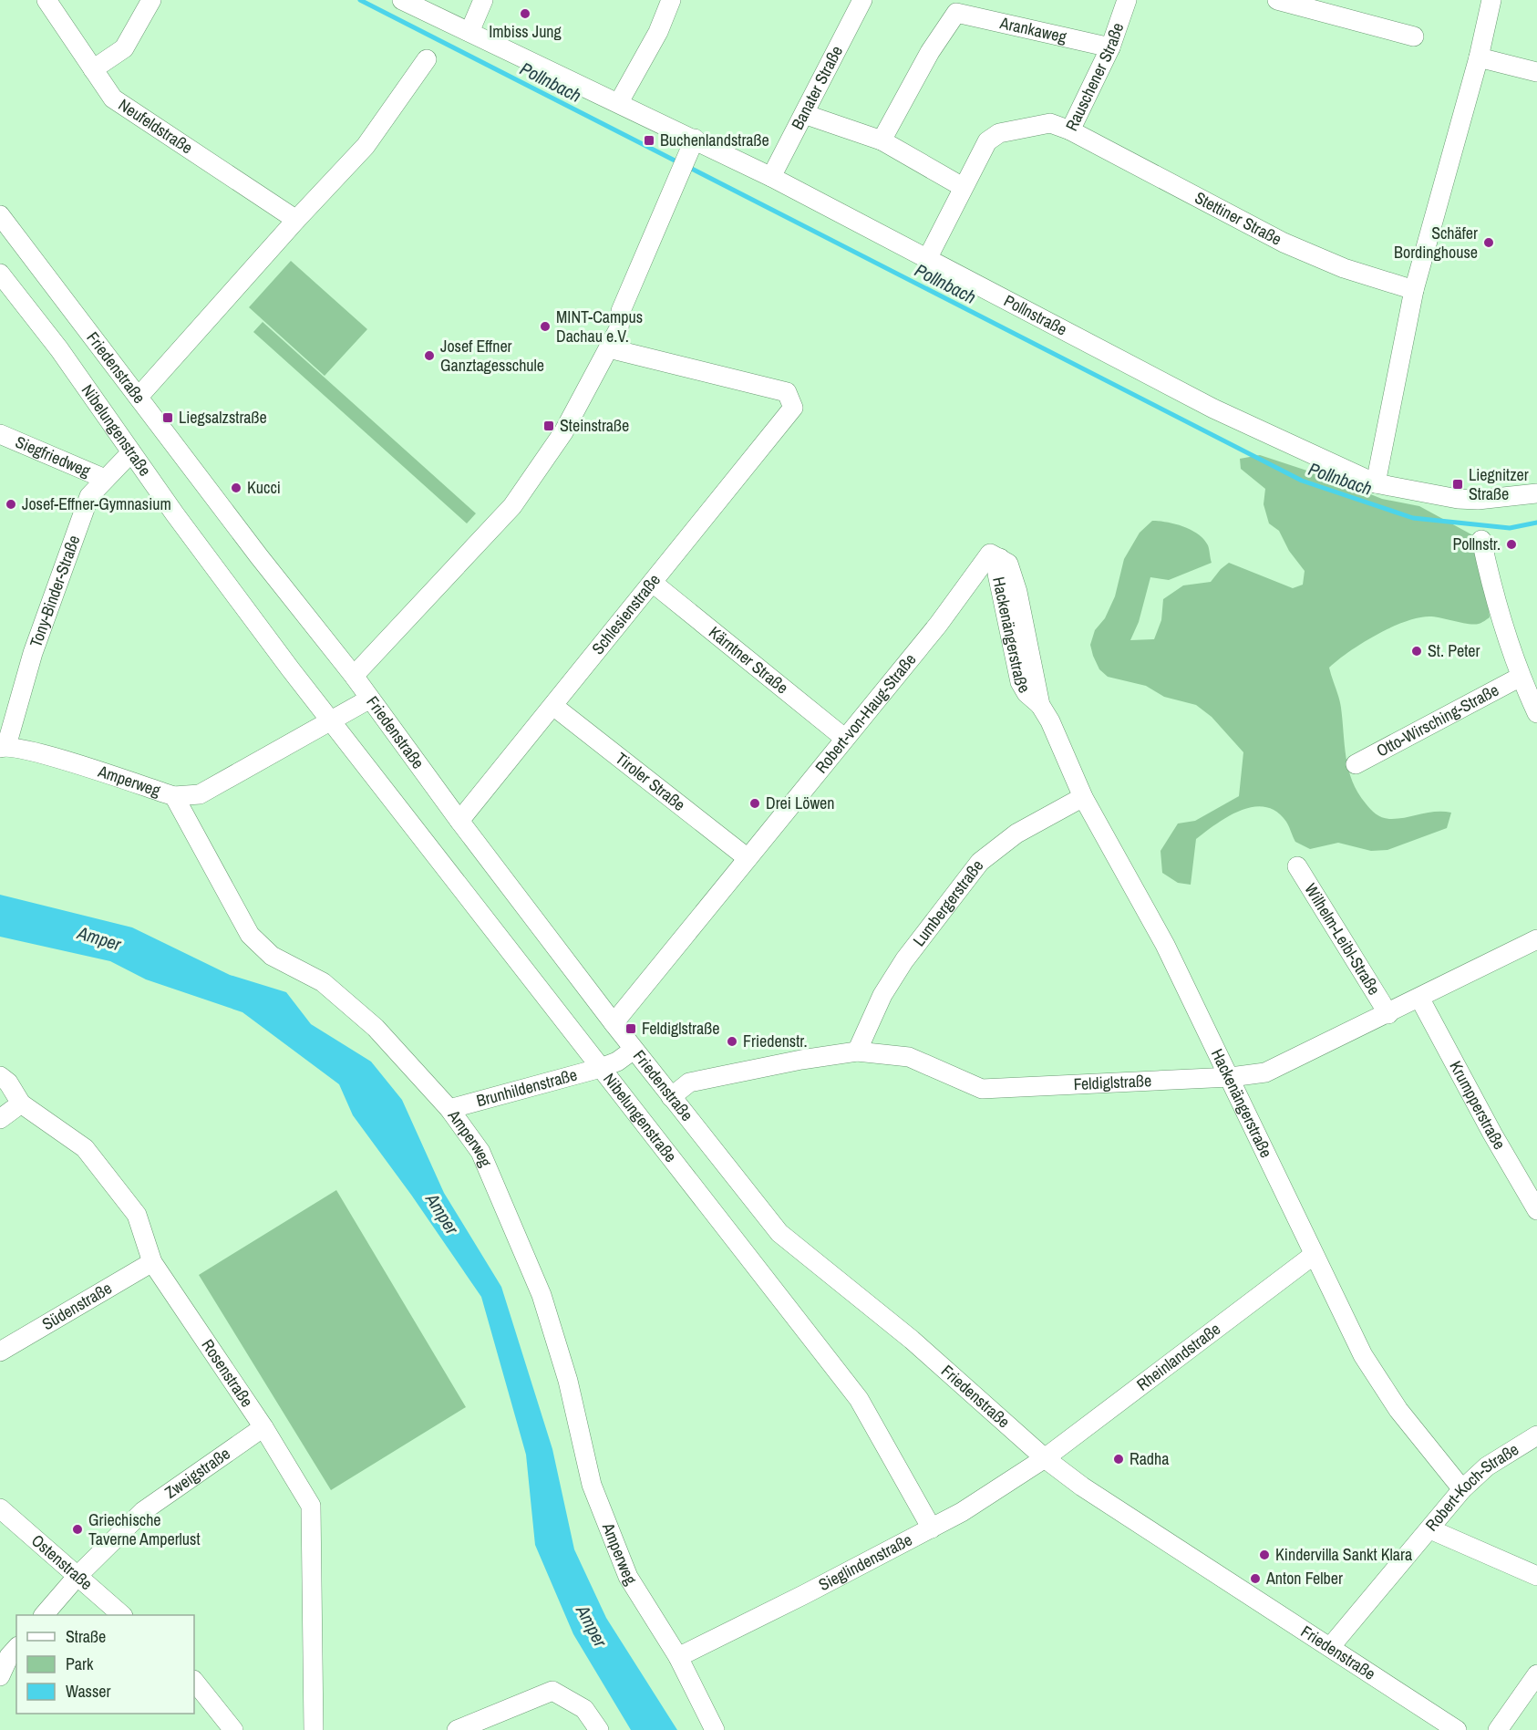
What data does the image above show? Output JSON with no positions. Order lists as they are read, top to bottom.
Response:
{
  "streets": {
    "street": [
      "Arankaweg",
      "Rauschener Straße",
      "Banater Straße",
      "Neufeldstraße",
      "Stettiner Straße",
      "Pollnstraße",
      "Friedenstraße",
      "Nibelungenstraße",
      "Siegfriedweg",
      "Tony-Binder-Straße",
      "Schlesienstraße",
      "Hackenängerstraße",
      "Kärntner Straße",
      "Robert-von-Haug-Straße",
      "Otto-Wirsching-Straße",
      "Amperweg",
      "Tiroler Straße",
      "Lumbergerstraße",
      "Wilhelm-Leibl-Straße",
      "Feldiglstraße",
      "Brunhildenstraße",
      "Krumpperstraße",
      "Südenstraße",
      "Rheinlandstraße",
      "Rosenstraße",
      "Zweigstraße",
      "Robert-Koch-Straße",
      "Ostenstraße",
      "Sieglindenstraße"
    ]
  },
  "crossings": [
    ["Arankaweg", "Rauschener Straße"],
    ["Rauschener Straße", "Stettiner Straße"],
    ["Rauschener Straße", "Pollnstraße"],
    ["Banater Straße", "Pollnstraße"],
    ["Friedenstraße", "Schlesienstraße"],
    ["Friedenstraße", "Robert-von-Haug-Straße"],
    ["Friedenstraße", "Feldiglstraße"],
    ["Friedenstraße", "Brunhildenstraße"],
    ["Friedenstraße", "Rheinlandstraße"],
    ["Friedenstraße", "Robert-Koch-Straße"],
    ["Friedenstraße", "Sieglindenstraße"],
    ["Nibelungenstraße", "Tony-Binder-Straße"],
    ["Nibelungenstraße", "Brunhildenstraße"],
    ["Nibelungenstraße", "Sieglindenstraße"],
    ["Siegfriedweg", "Tony-Binder-Straße"],
    ["Tony-Binder-Straße", "Amperweg"],
    ["Schlesienstraße", "Kärntner Straße"],
    ["Schlesienstraße", "Tiroler Straße"],
    ["Hackenängerstraße", "Robert-von-Haug-Straße"],
    ["Hackenängerstraße", "Lumbergerstraße"],
    ["Hackenängerstraße", "Feldiglstraße"],
    ["Hackenängerstraße", "Rheinlandstraße"],
    ["Hackenängerstraße", "Robert-Koch-Straße"],
    ["Kärntner Straße", "Robert-von-Haug-Straße"],
    ["Robert-von-Haug-Straße", "Tiroler Straße"],
    ["Amperweg", "Brunhildenstraße"],
    ["Amperweg", "Sieglindenstraße"],
    ["Lumbergerstraße", "Feldiglstraße"],
    ["Wilhelm-Leibl-Straße", "Feldiglstraße"],
    ["Feldiglstraße", "Krumpperstraße"],
    ["Südenstraße", "Rosenstraße"],
    ["Rheinlandstraße", "Sieglindenstraße"],
    ["Rosenstraße", "Zweigstraße"],
    ["Zweigstraße", "Ostenstraße"]
  ],
  "water": ["Pollnbach", "Amper"],
  "places": {
    "other": [
      "Imbiss Jung",
      "Schäfer Bordinghouse",
      "MINT-Campus Dachau e.V.",
      "Josef Effner Ganztagesschule",
      "Kucci",
      "Josef-Effner-Gymnasium",
      "Pollnstr.",
      "St. Peter",
      "Drei Löwen",
      "Friedenstr.",
      "Radha",
      "Griechische Taverne Amperlust",
      "Kindervilla Sankt Klara",
      "Anton Felber"
    ],
    "transit": [
      "Buchenlandstraße",
      "Liegsalzstraße",
      "Steinstraße",
      "Liegnitzer Straße",
      "Feldiglstraße"
    ]
  },
  "legend": ["Straße", "Park", "Wasser"]
}
